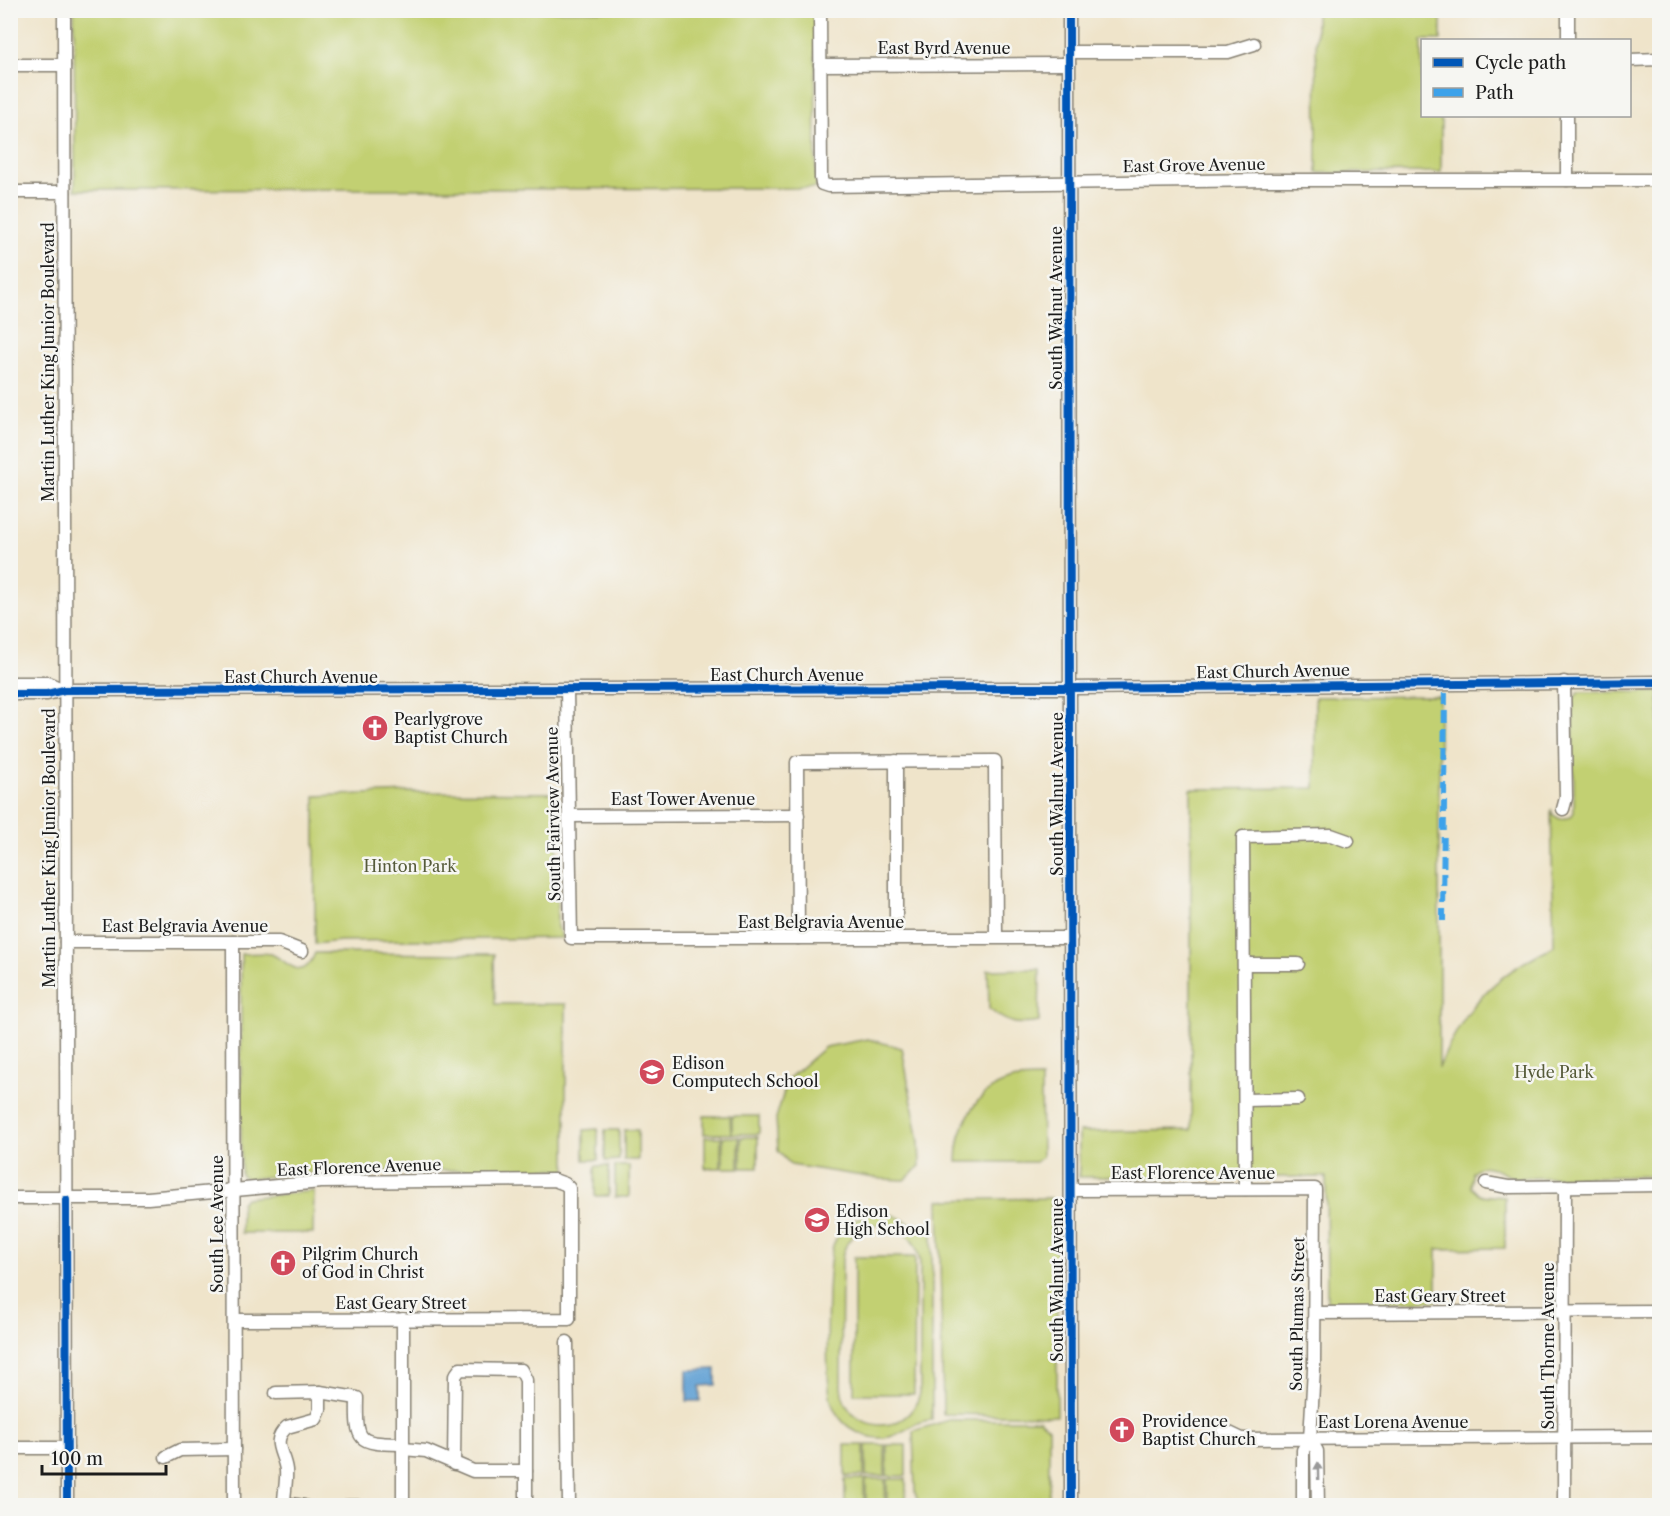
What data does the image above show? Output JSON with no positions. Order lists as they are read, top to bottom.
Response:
{
  "streets": {
    "street": [
      "East Byrd Avenue",
      "East Grove Avenue",
      "South Walnut Avenue",
      "Martin Luther King Junior Boulevard",
      "East Church Avenue",
      "East Tower Avenue",
      "South Fairview Avenue",
      "East Belgravia Avenue",
      "East Florence Avenue",
      "South Lee Avenue",
      "East Geary Street",
      "South Plumas Street",
      "South Thorne Avenue",
      "East Lorena Avenue"
    ]
  },
  "crossings": [
    ["East Byrd Avenue", "East Grove Avenue"],
    ["East Byrd Avenue", "South Walnut Avenue"],
    ["East Grove Avenue", "South Walnut Avenue"],
    ["South Walnut Avenue", "East Church Avenue"],
    ["South Walnut Avenue", "East Belgravia Avenue"],
    ["South Walnut Avenue", "East Florence Avenue"],
    ["Martin Luther King Junior Boulevard", "East Church Avenue"],
    ["Martin Luther King Junior Boulevard", "East Belgravia Avenue"],
    ["Martin Luther King Junior Boulevard", "East Florence Avenue"],
    ["East Church Avenue", "South Fairview Avenue"],
    ["East Tower Avenue", "South Fairview Avenue"],
    ["South Fairview Avenue", "East Belgravia Avenue"],
    ["East Belgravia Avenue", "South Lee Avenue"],
    ["East Florence Avenue", "South Lee Avenue"],
    ["East Florence Avenue", "East Geary Street"],
    ["East Florence Avenue", "South Plumas Street"],
    ["South Lee Avenue", "East Geary Street"],
    ["East Geary Street", "South Plumas Street"],
    ["East Geary Street", "South Thorne Avenue"],
    ["South Plumas Street", "East Lorena Avenue"],
    ["South Thorne Avenue", "East Lorena Avenue"]
  ],
  "parks": ["Hinton Park", "Hyde Park"],
  "places": {
    "church": ["Pearlygrove Baptist Church", "Pilgrim Church of God in Christ", "Providence Baptist Church"],
    "school or university": ["Edison Computech School", "Edison High School"]
  },
  "legend": ["Cycle path", "Path"],
  "scale_bar": "100 m"
}
